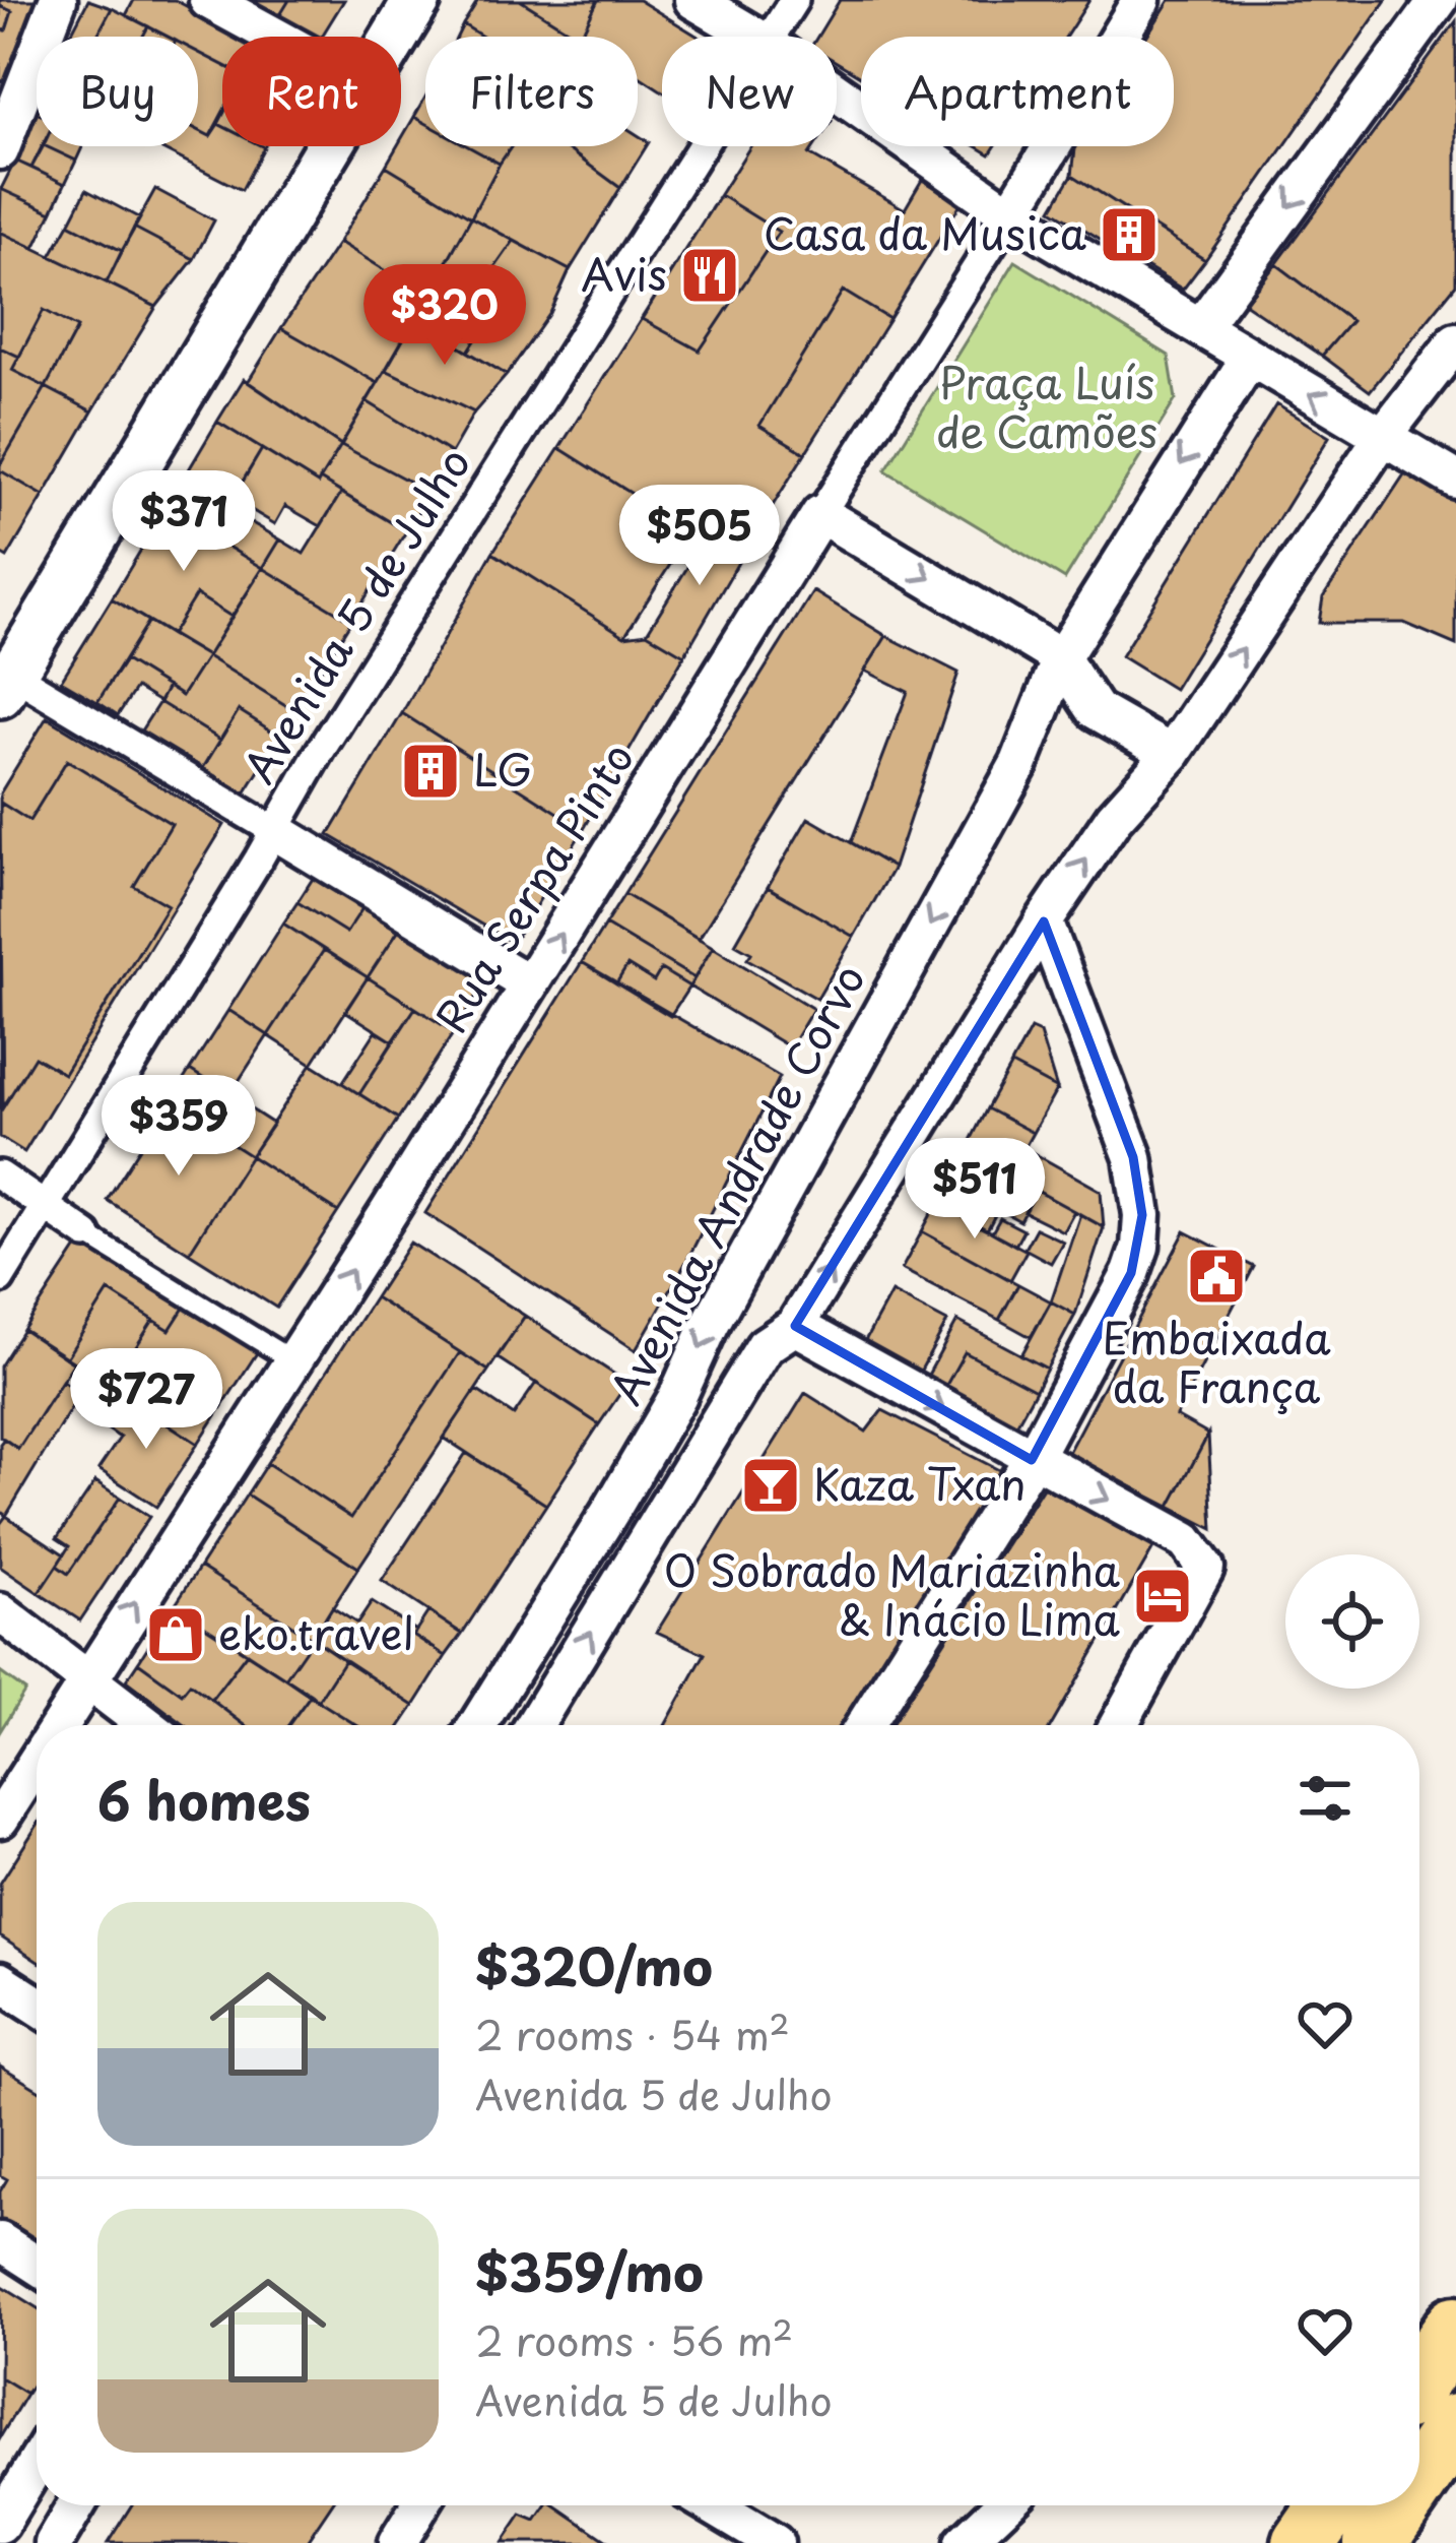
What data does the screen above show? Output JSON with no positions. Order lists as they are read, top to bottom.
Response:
{
  "streets": {
    "street": ["Avenida 5 de Julho", "Rua Serpa Pinto", "Avenida Andrade Corvo"]
  },
  "one_way": ["Rua Serpa Pinto"],
  "parks": ["Praça Luís de Camões"],
  "places": {
    "building": ["Casa da Musica", "LG"],
    "restaurant": ["Avis"],
    "public building": ["Embaixada da França"],
    "bar": ["Kaza Txan"],
    "hotel": ["O Sobrado Mariazinha & Inácio Lima"],
    "shop": ["eko.travel"]
  },
  "page": {
    "chip": [
      "Buy",
      "Rent",
      "Filters",
      "New",
      "Apartment"
    ],
    "price": [
      "$320",
      "$371",
      "$505",
      "$359",
      "$511",
      "$727"
    ],
    "heading": "6 homes",
    "list": [
      {
        "name": "$320/mo",
        "note": "2 rooms · 54 m² · Avenida 5 de Julho"
      },
      {
        "name": "$359/mo",
        "note": "2 rooms · 56 m² · Avenida 5 de Julho"
      }
    ]
  }
}
